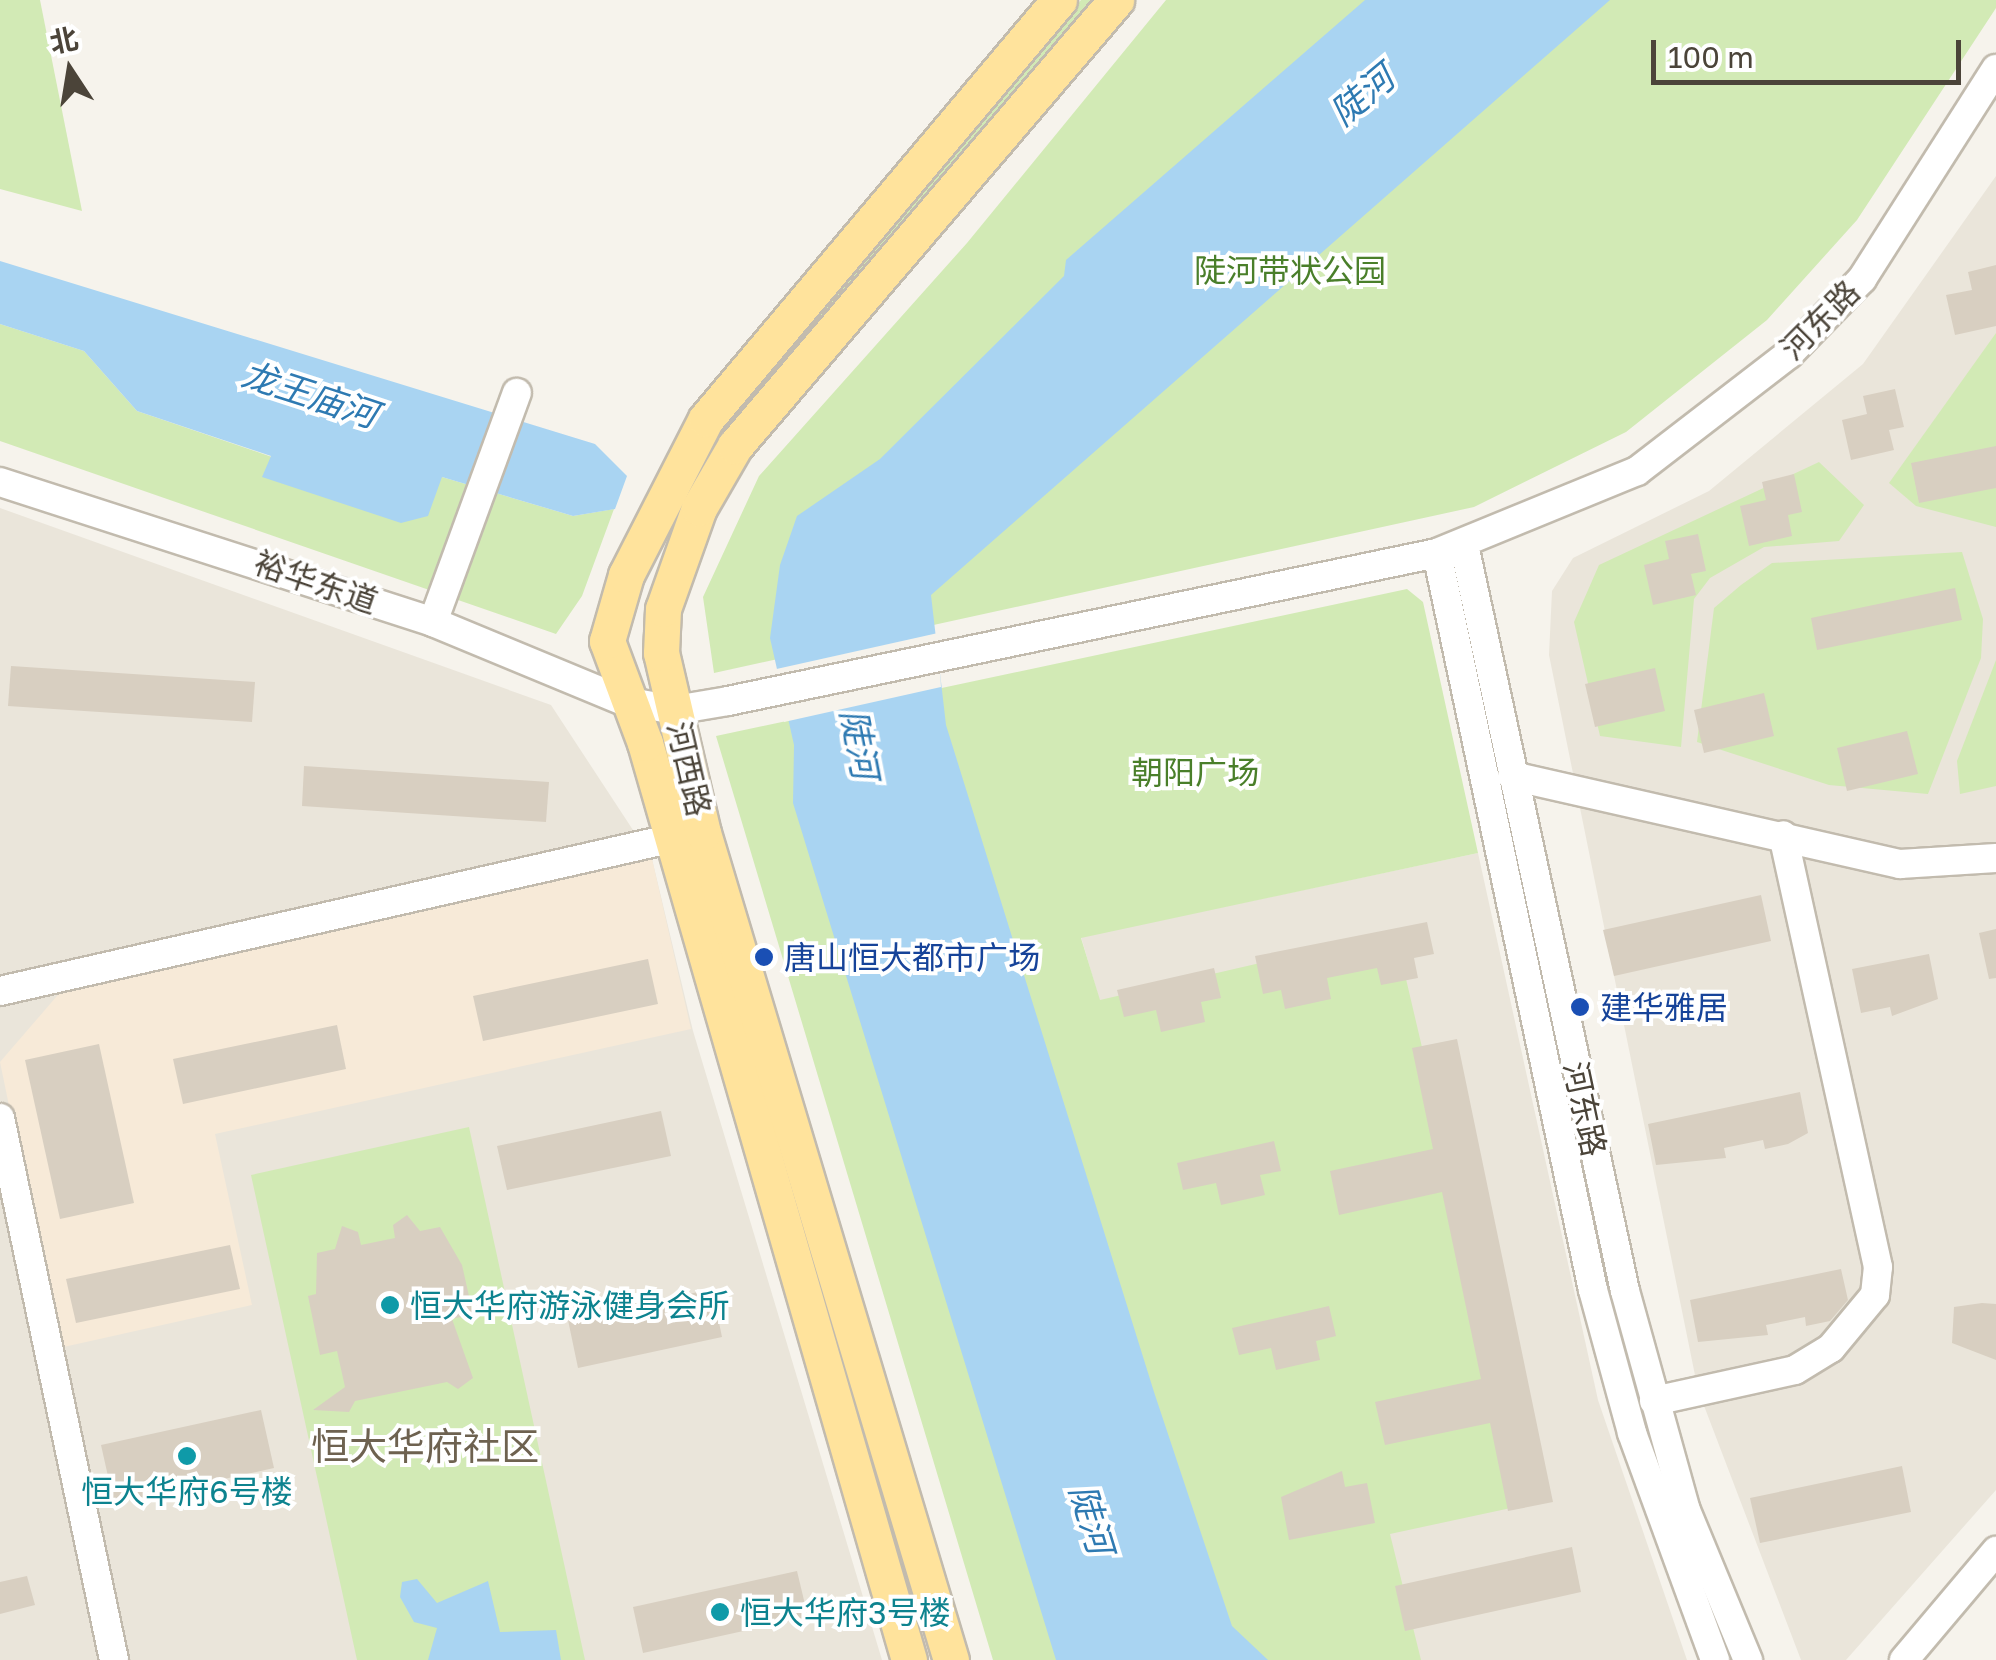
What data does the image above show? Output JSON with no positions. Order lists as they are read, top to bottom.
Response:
{
  "streets": {
    "main road": ["河西路"],
    "street": ["河东路", "裕华东道"]
  },
  "crossings": [
    ["河东路", "裕华东道"],
    ["裕华东道", "河西路"]
  ],
  "districts": ["恒大华府社区"],
  "water": ["陡河", "龙王庙河"],
  "parks": ["陡河带状公园", "朝阳广场"],
  "places": [
    "唐山恒大都市广场",
    "建华雅居",
    "恒大华府游泳健身会所",
    "恒大华府6号楼",
    "恒大华府3号楼"
  ],
  "scale_bar": "100 m",
  "north": "top"
}
